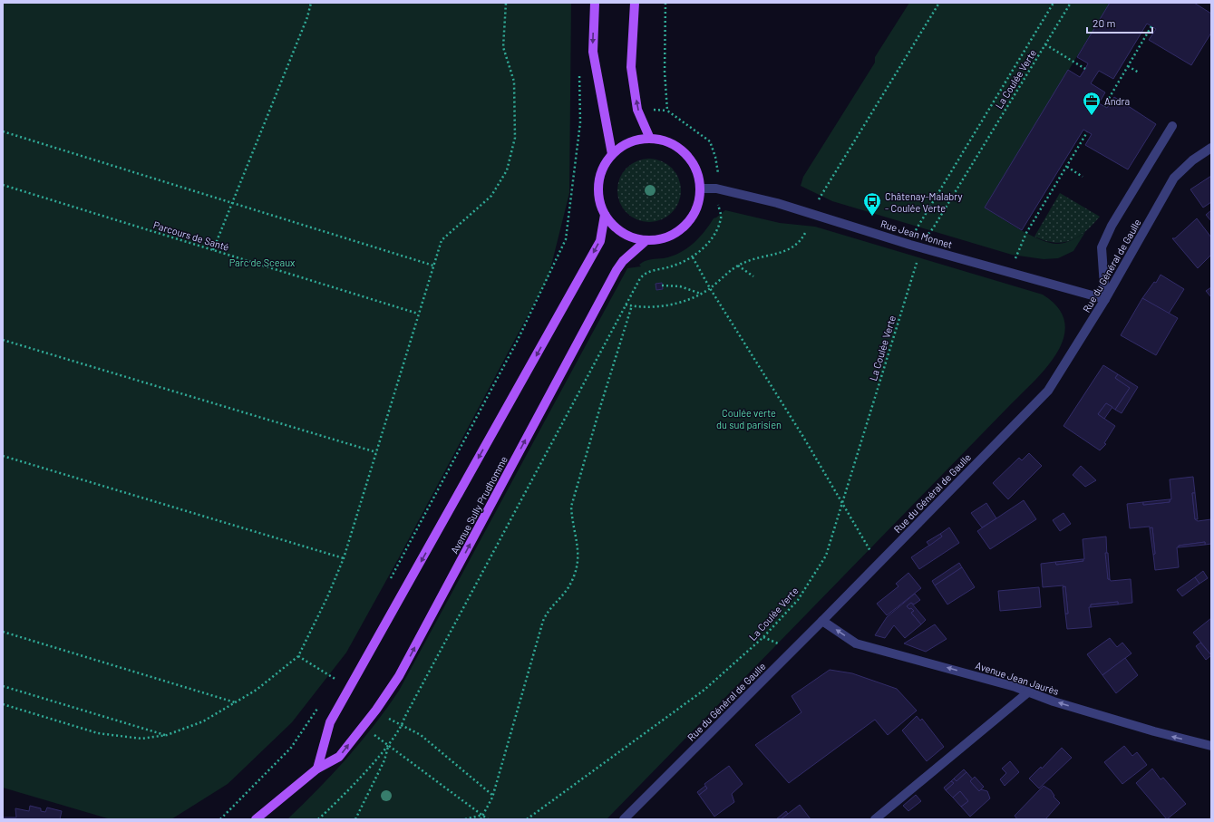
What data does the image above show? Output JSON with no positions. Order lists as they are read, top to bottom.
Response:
{
  "streets": {
    "main road": ["Avenue Sully Prudhomme"],
    "street": ["Rue Jean Monnet", "Rue du Général de Gaulle", "Avenue Jean Jaurès"],
    "path": ["La Coulée Verte", "Parcours de Santé"]
  },
  "crossings": [
    ["Rue Jean Monnet", "Rue du Général de Gaulle"],
    ["Rue Jean Monnet", "Avenue Sully Prudhomme"],
    ["Rue du Général de Gaulle", "Avenue Jean Jaurès"]
  ],
  "one_way": ["Avenue Jean Jaurès"],
  "parks": ["Parc de Sceaux", "Coulée verte du sud parisien"],
  "places": {
    "office": ["Andra"],
    "bus stop": ["Châtenay-Malabry - Coulée Verte"]
  },
  "scale_bar": "20 m"
}
